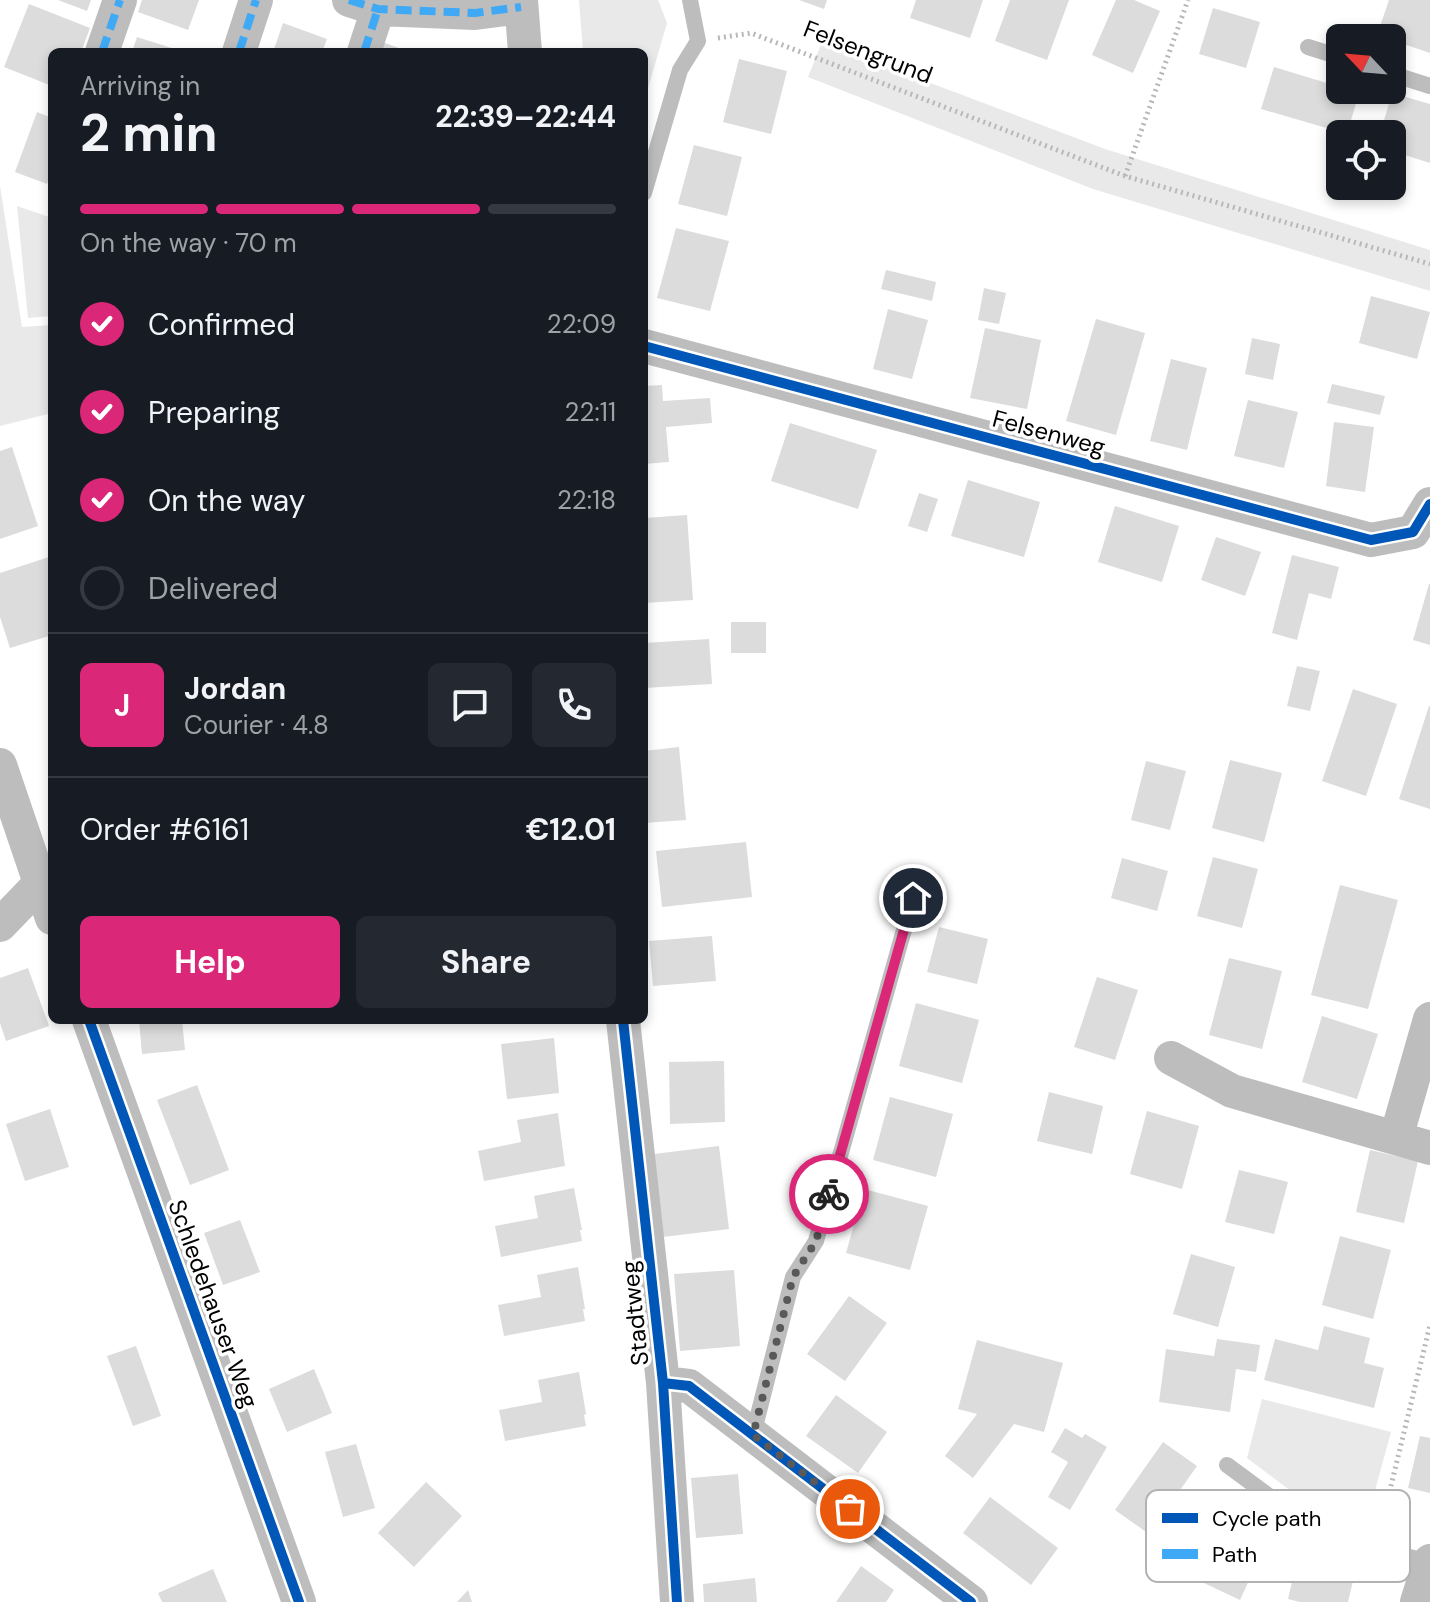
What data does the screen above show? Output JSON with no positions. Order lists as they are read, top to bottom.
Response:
{
  "streets": {
    "street": ["Felsenweg", "Schledehauser Weg", "Stadtweg"],
    "path": ["Felsengrund"]
  },
  "legend": ["Cycle path", "Path"],
  "north": "top left",
  "page": {
    "heading": ["2 min", "Arriving in", "22:39–22:44"],
    "panel": [
      "Jordan",
      "Courier · 4.8",
      "Order #6161",
      "€12.01"
    ],
    "bar": "On the way · 70 m",
    "list": [
      ["Confirmed", "22:09"],
      ["Preparing", "22:11"],
      ["On the way", "22:18"],
      "Delivered"
    ],
    "round": "J",
    "buttons": ["Help", "Share"]
  }
}
